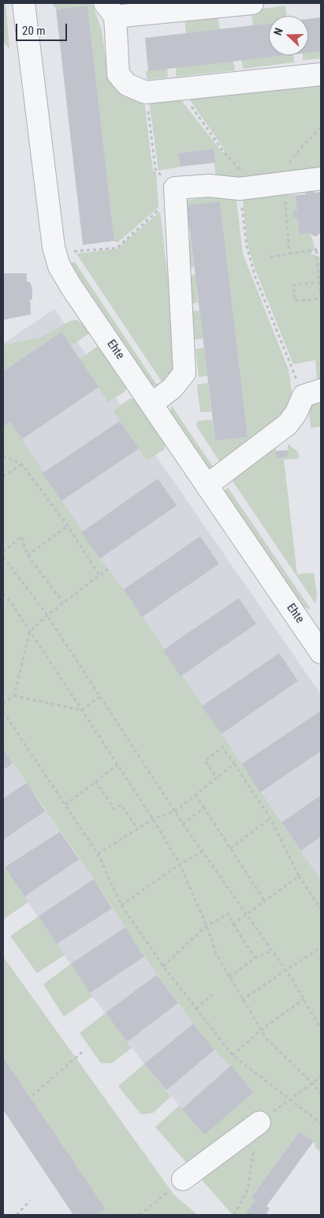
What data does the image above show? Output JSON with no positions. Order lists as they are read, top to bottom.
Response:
{
  "streets": {
    "street": ["Ehte"]
  },
  "scale_bar": "20 m",
  "north": "left"
}
